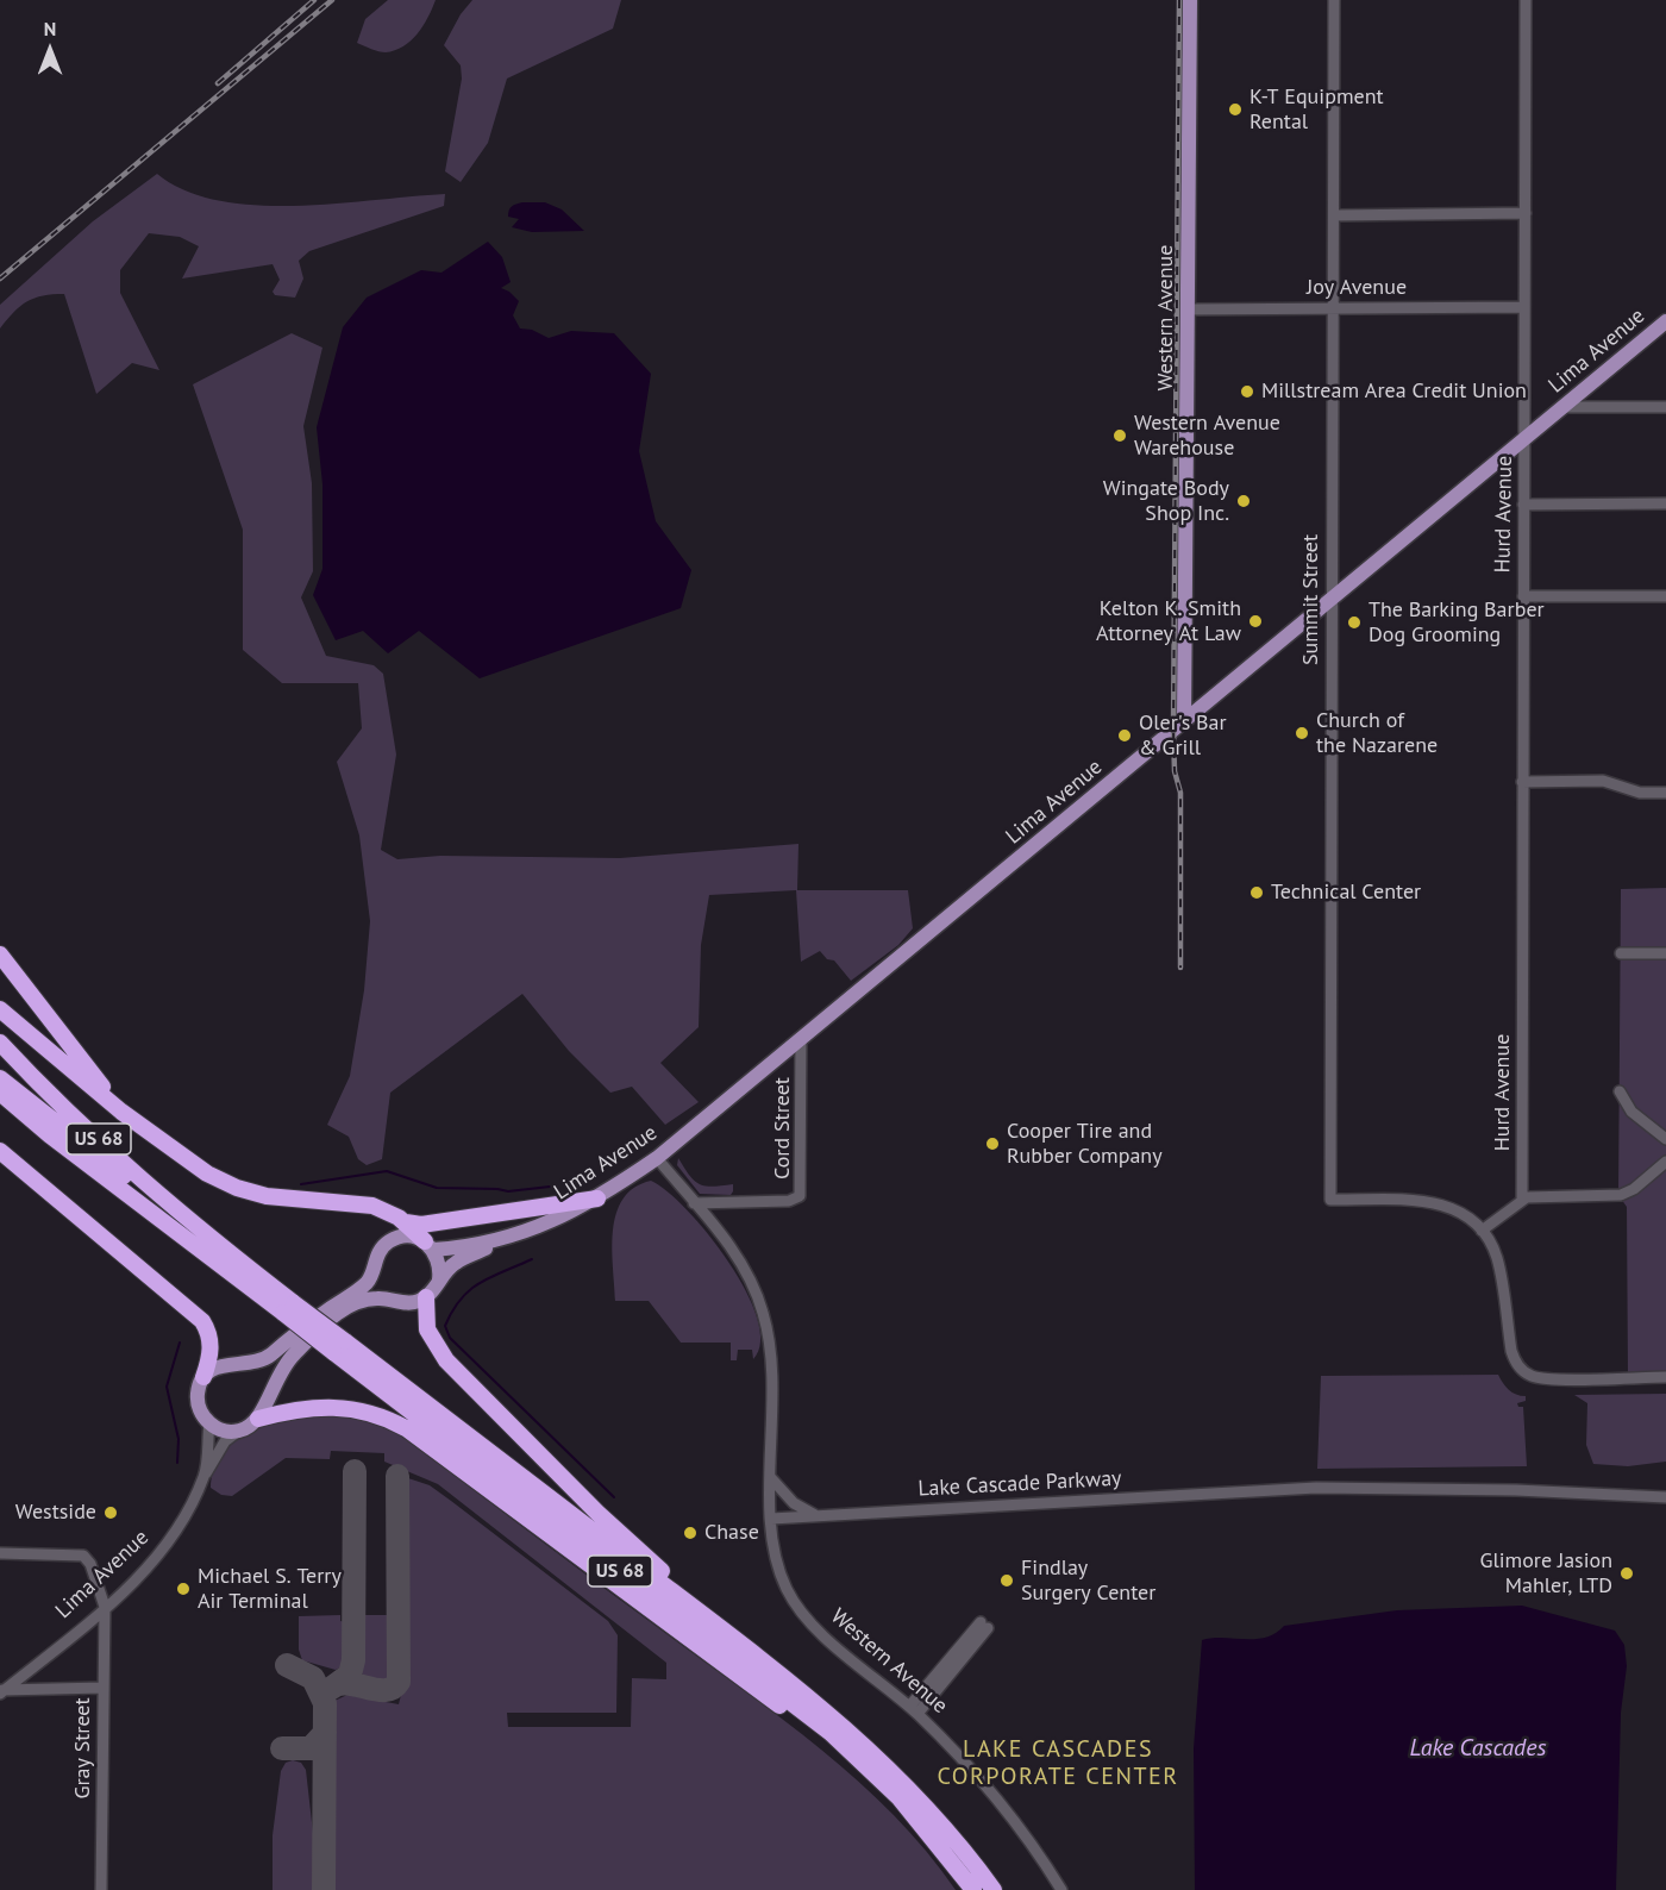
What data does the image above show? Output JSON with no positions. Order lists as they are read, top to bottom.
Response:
{
  "streets": {
    "highway": ["US 68"],
    "main road": ["Western Avenue", "Lima Avenue"],
    "street": [
      "Joy Avenue",
      "Hurd Avenue",
      "Summit Street",
      "Cord Street",
      "Lake Cascade Parkway",
      "Gray Street"
    ]
  },
  "crossings": [
    ["Joy Avenue", "Western Avenue"],
    ["Joy Avenue", "Hurd Avenue"],
    ["Joy Avenue", "Summit Street"],
    ["Western Avenue", "Lima Avenue"],
    ["Western Avenue", "Lake Cascade Parkway"],
    ["Lima Avenue", "Hurd Avenue"],
    ["Lima Avenue", "Summit Street"],
    ["Lima Avenue", "Cord Street"],
    ["Lima Avenue", "Gray Street"]
  ],
  "districts": ["LAKE CASCADES CORPORATE CENTER"],
  "water": ["Lake Cascades"],
  "places": [
    "K-T Equipment Rental",
    "Millstream Area Credit Union",
    "Western Avenue Warehouse",
    "Wingate Body Shop Inc.",
    "Kelton K. Smith Attorney At Law",
    "The Barking Barber Dog Grooming",
    "Church of the Nazarene",
    "Oler's Bar & Grill",
    "Technical Center",
    "Cooper Tire and Rubber Company",
    "Westside",
    "Chase",
    "Glimore Jasion Mahler, LTD",
    "Findlay Surgery Center",
    "Michael S. Terry Air Terminal"
  ],
  "north": "top"
}
